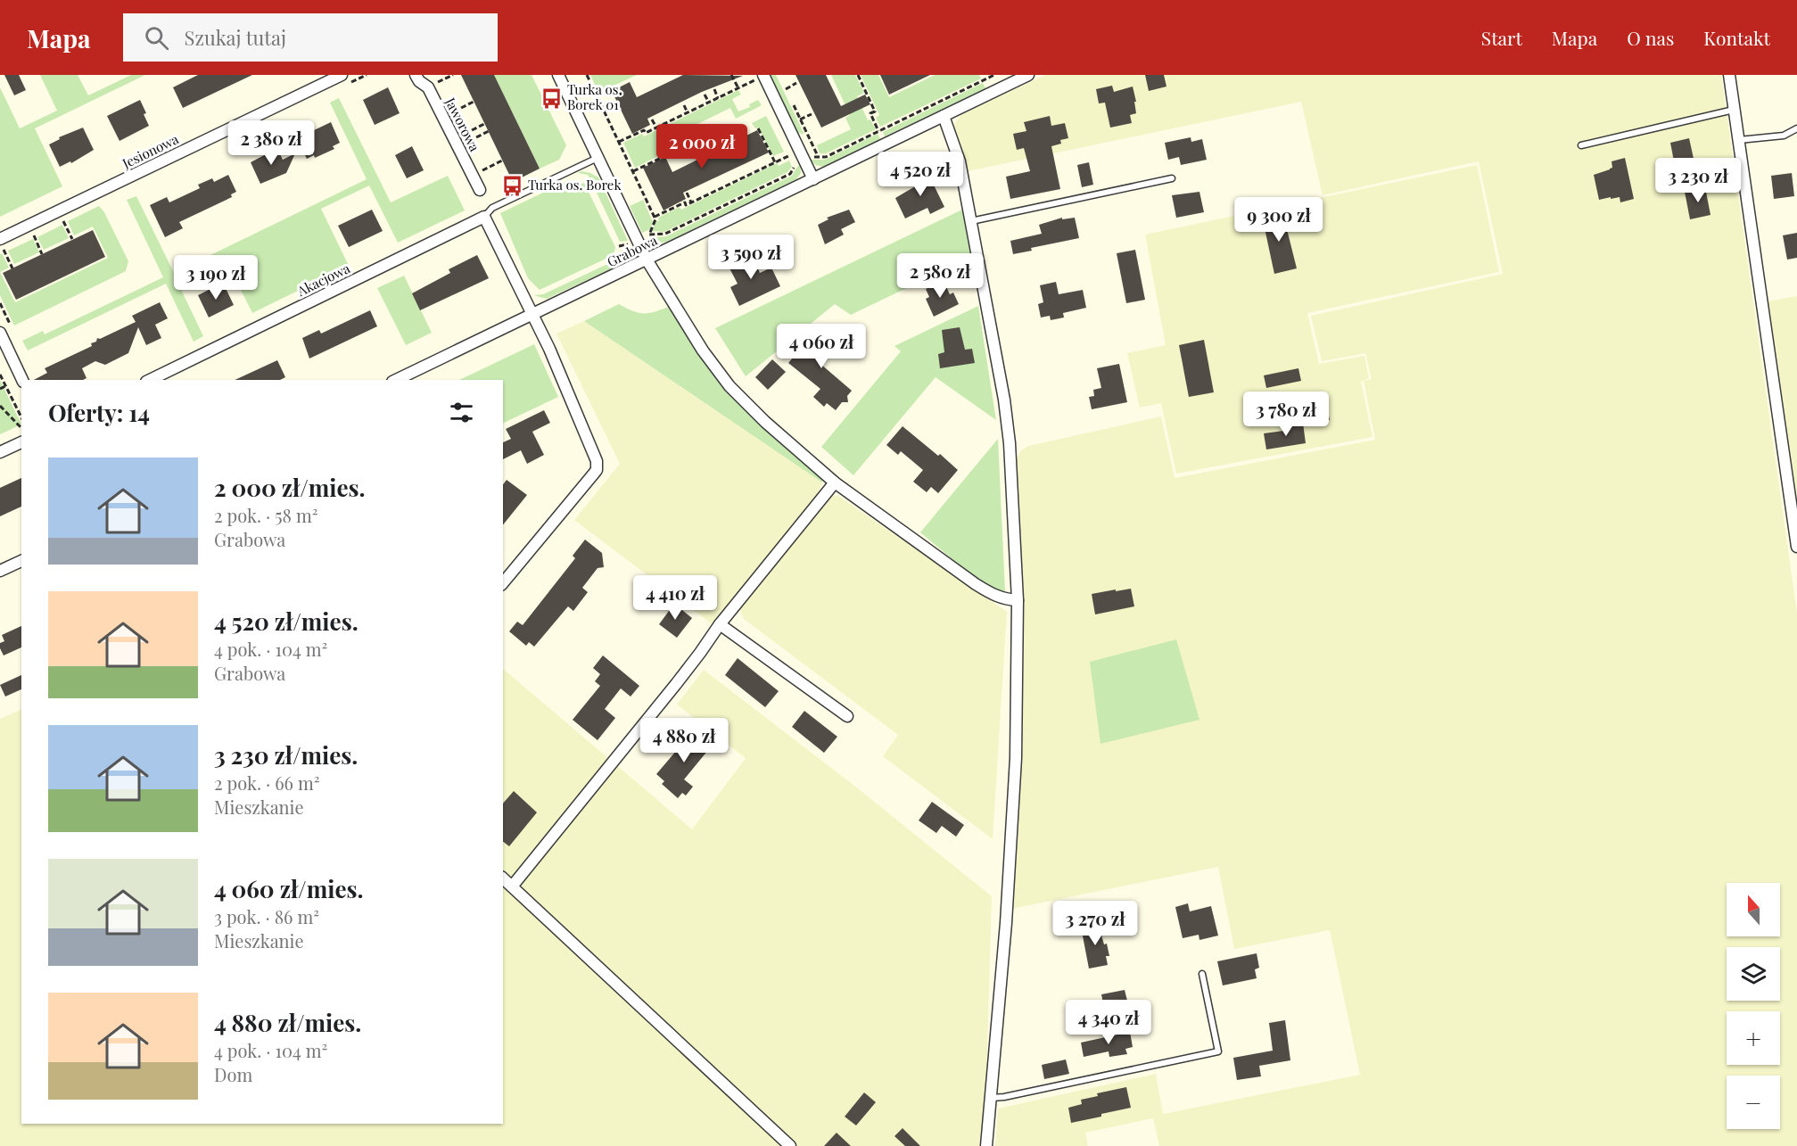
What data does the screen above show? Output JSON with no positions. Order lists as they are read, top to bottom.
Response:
{
  "streets": {
    "street": [
      "Jaworowa",
      "Jesionowa",
      "Grabowa",
      "Akacjowa"
    ]
  },
  "places": {
    "bus stop": ["Turka os. Borek 01", "Turka os. Borek"]
  },
  "north": "top",
  "page": {
    "header": "Mapa",
    "search": "Szukaj tutaj",
    "nav": [
      "Start",
      "Mapa",
      "O nas",
      "Kontakt"
    ],
    "price": [
      "2 380 zł",
      "2 000 zł",
      "4 520 zł",
      "3 230 zł",
      "9 300 zł",
      "3 590 zł",
      "2 580 zł",
      "3 190 zł",
      "4 060 zł",
      "3 780 zł",
      "4 410 zł",
      "4 880 zł",
      "3 270 zł",
      "4 340 zł"
    ],
    "heading": "Oferty: 14",
    "list": [
      {
        "name": "2 000 zł/mies.",
        "note": "2 pok. · 58 m² · Grabowa"
      },
      {
        "name": "4 520 zł/mies.",
        "note": "4 pok. · 104 m² · Grabowa"
      },
      {
        "name": "3 230 zł/mies.",
        "note": "2 pok. · 66 m² · Mieszkanie"
      },
      {
        "name": "4 060 zł/mies.",
        "note": "3 pok. · 86 m² · Mieszkanie"
      },
      {
        "name": "4 880 zł/mies.",
        "note": "4 pok. · 104 m² · Dom"
      }
    ],
    "map_buttons": ["+", "−"]
  }
}
